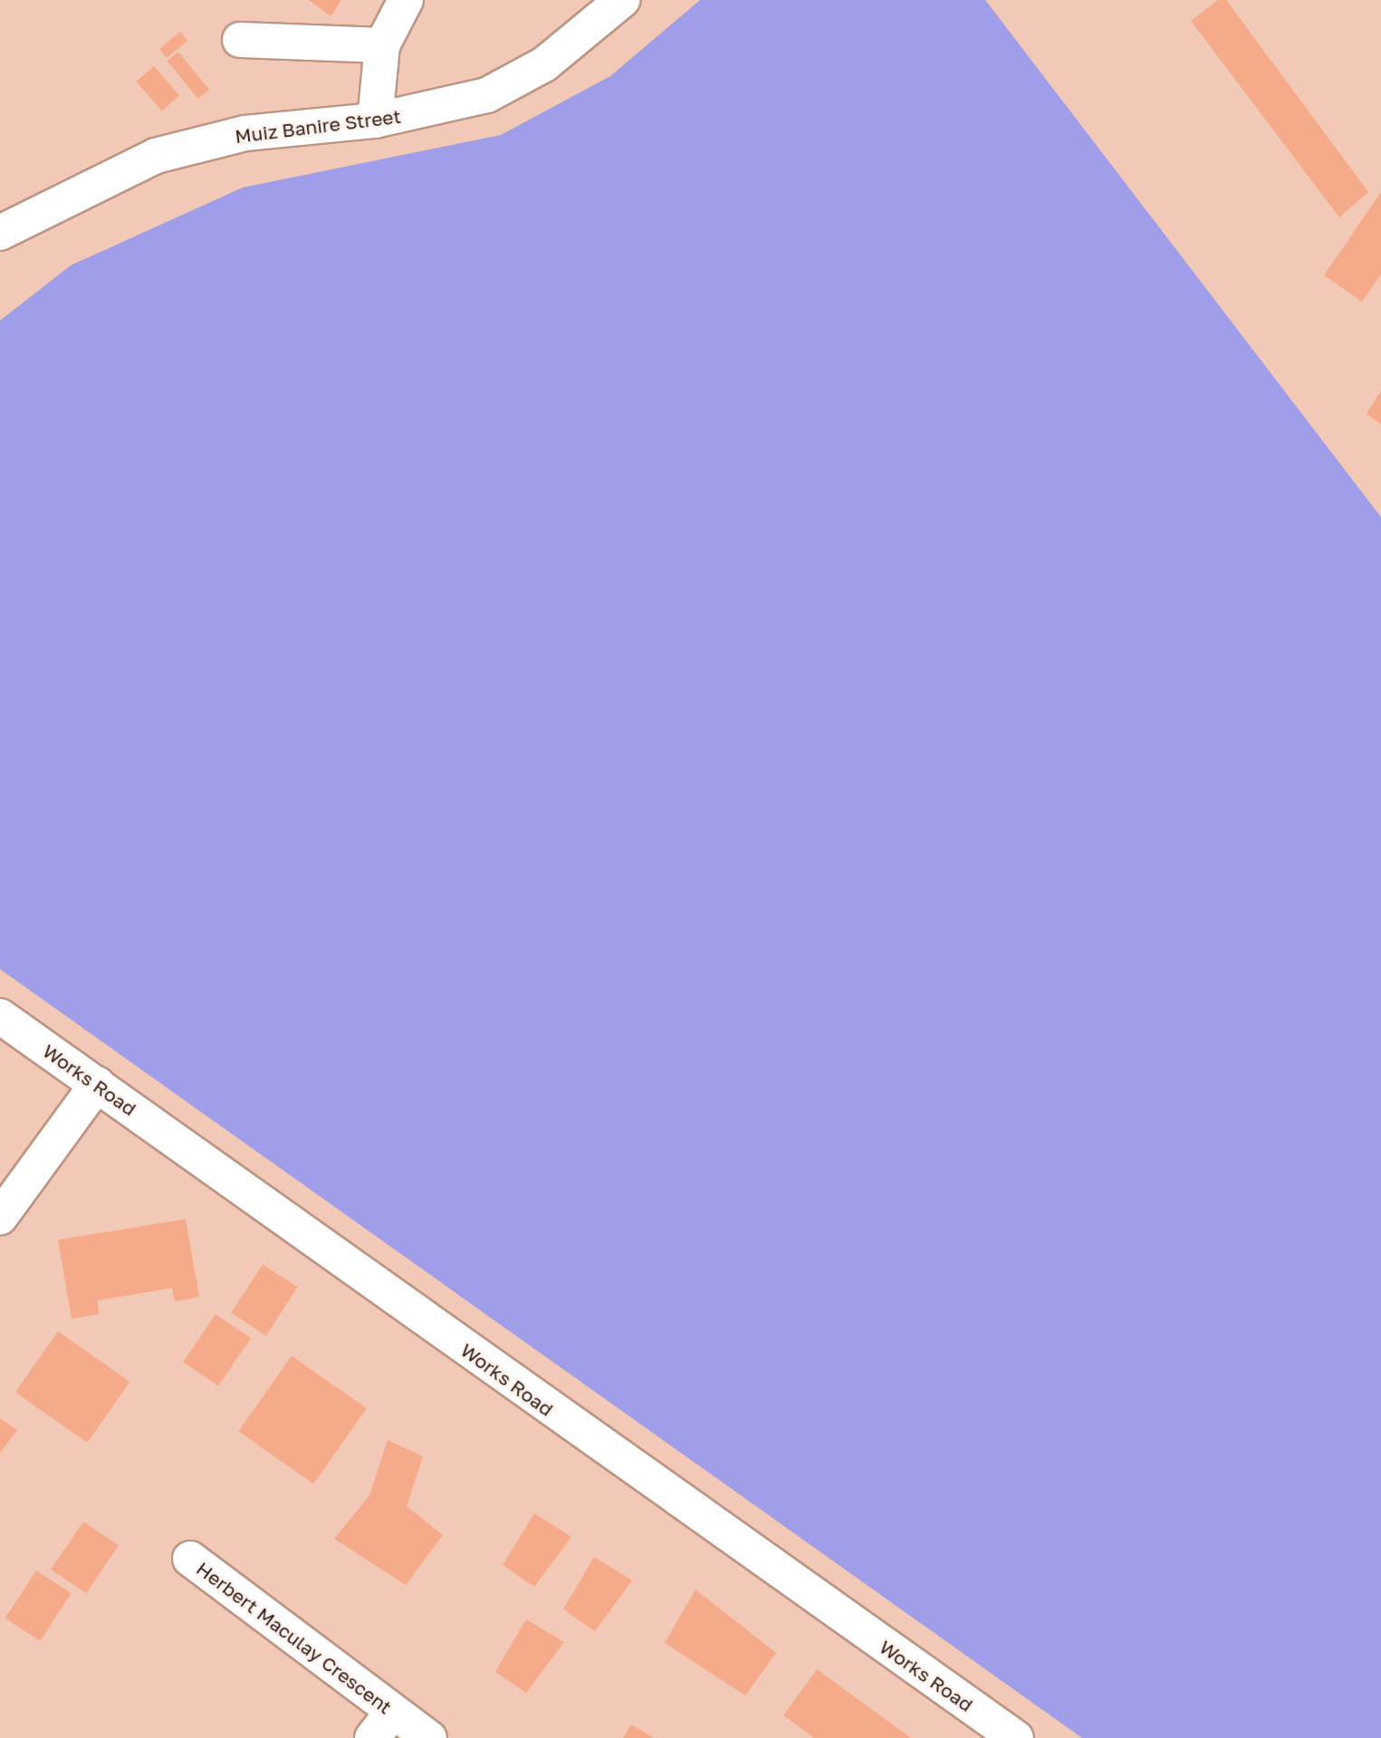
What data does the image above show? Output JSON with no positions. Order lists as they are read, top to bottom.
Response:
{
  "streets": {
    "main road": ["Muiz Banire Street", "Works Road", "Herbert Maculay Crescent"]
  }
}
